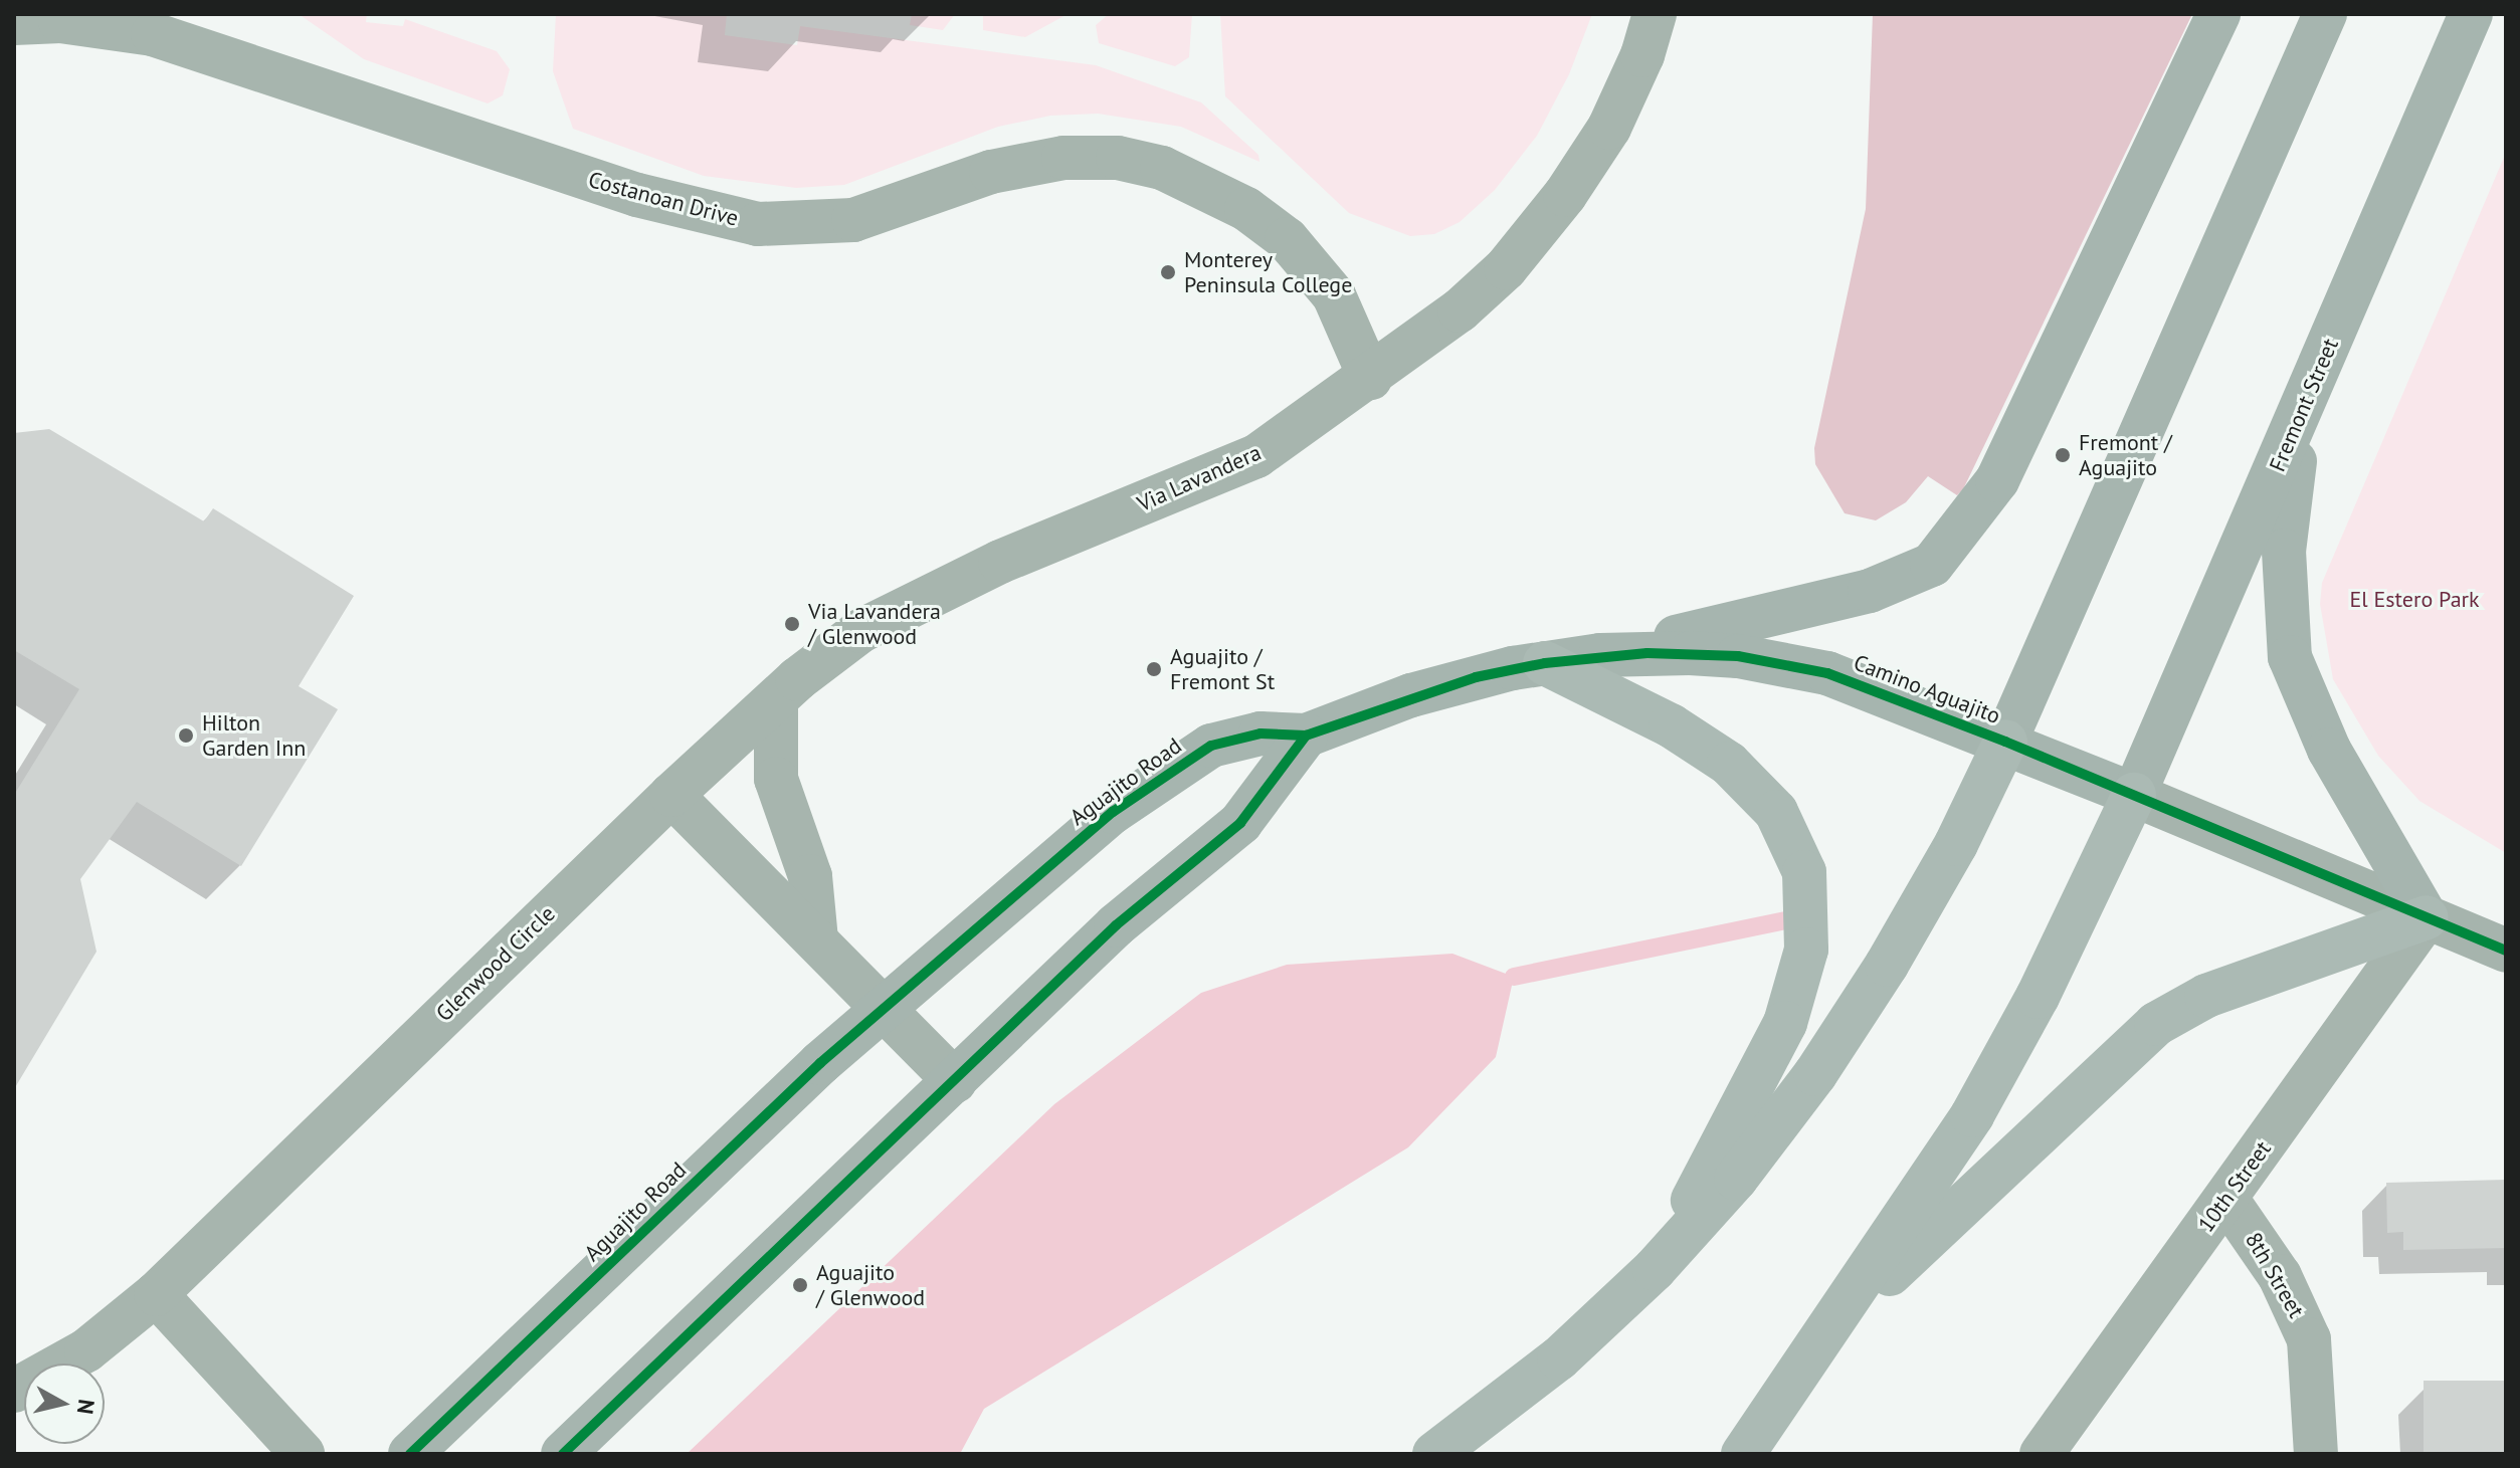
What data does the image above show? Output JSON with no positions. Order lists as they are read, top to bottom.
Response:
{
  "streets": {
    "main road": ["Fremont Street", "Camino Aguajito", "Aguajito Road"],
    "street": [
      "Costanoan Drive",
      "Via Lavandera",
      "Glenwood Circle",
      "10th Street",
      "8th Street"
    ]
  },
  "crossings": [
    ["Costanoan Drive", "Via Lavandera"],
    ["Fremont Street", "Camino Aguajito"],
    ["Via Lavandera", "Glenwood Circle"],
    ["Camino Aguajito", "Aguajito Road"],
    ["Camino Aguajito", "10th Street"],
    ["10th Street", "8th Street"]
  ],
  "parks": ["El Estero Park"],
  "places": [
    "Monterey Peninsula College",
    "Fremont / Aguajito",
    "Via Lavandera / Glenwood",
    "Aguajito / Fremont St",
    "Hilton Garden Inn",
    "Aguajito / Glenwood"
  ],
  "north": "right"
}
